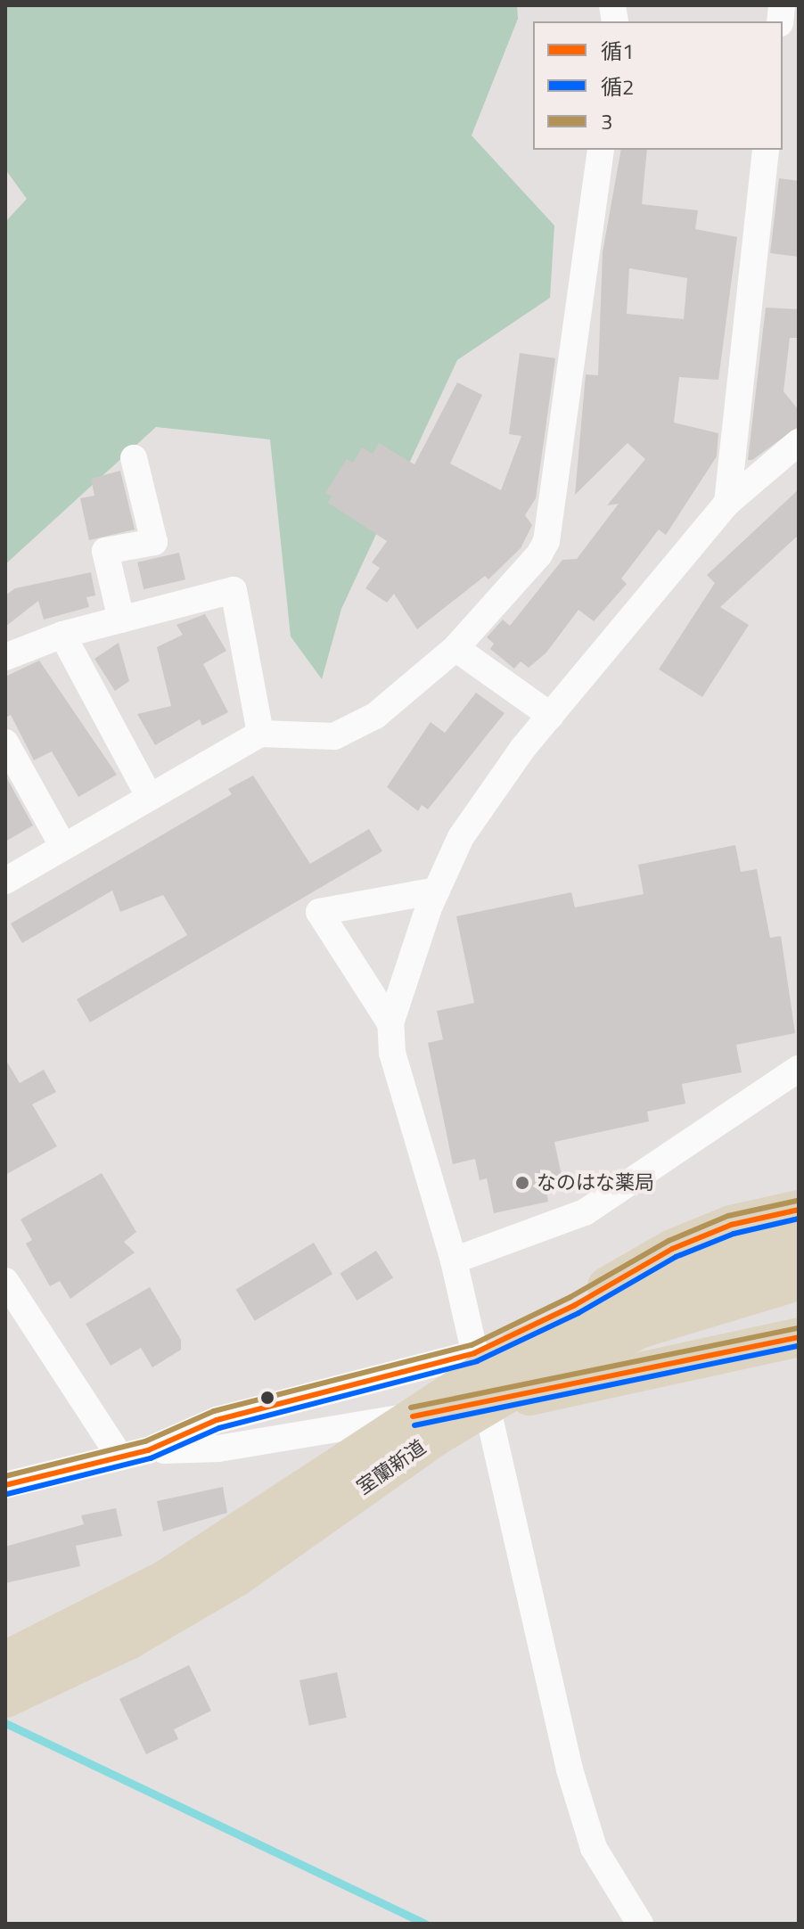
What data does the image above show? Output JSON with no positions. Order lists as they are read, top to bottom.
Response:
{
  "streets": {
    "highway": ["室蘭新道"]
  },
  "places": ["なのはな薬局"],
  "lines": ["transit line 3", "transit line 循1", "transit line 循2"],
  "legend": ["循1", "循2", "3"]
}
